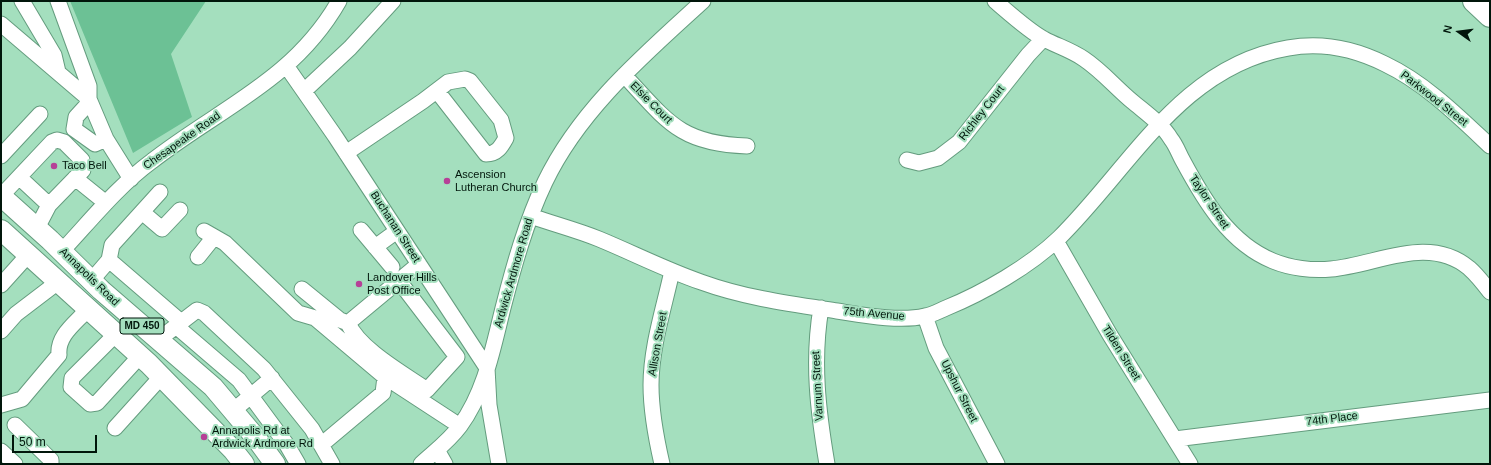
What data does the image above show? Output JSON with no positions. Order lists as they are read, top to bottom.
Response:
{
  "streets": {
    "main road": ["Annapolis Road", "MD 450"],
    "street": [
      "Parkwood Street",
      "Elsie Court",
      "Richley Court",
      "Chesapeake Road",
      "Taylor Street",
      "Buchanan Street",
      "Ardwick Ardmore Road",
      "75th Avenue",
      "Allison Street",
      "Tilden Street",
      "Varnum Street",
      "Upshur Street",
      "74th Place"
    ]
  },
  "crossings": [
    ["Parkwood Street", "Taylor Street"],
    ["Parkwood Street", "75th Avenue"],
    ["Elsie Court", "Ardwick Ardmore Road"],
    ["Richley Court", "Taylor Street"],
    ["Chesapeake Road", "Buchanan Street"],
    ["Chesapeake Road", "Annapolis Road"],
    ["Taylor Street", "75th Avenue"],
    ["Buchanan Street", "Ardwick Ardmore Road"],
    ["Ardwick Ardmore Road", "75th Avenue"],
    ["75th Avenue", "Allison Street"],
    ["75th Avenue", "Tilden Street"],
    ["75th Avenue", "Varnum Street"],
    ["75th Avenue", "Upshur Street"],
    ["Tilden Street", "74th Place"]
  ],
  "places": [
    "Taco Bell",
    "Ascension Lutheran Church",
    "Landover Hills Post Office",
    "Annapolis Rd at Ardwick Ardmore Rd"
  ],
  "scale_bar": "50 m",
  "north": "left"
}
